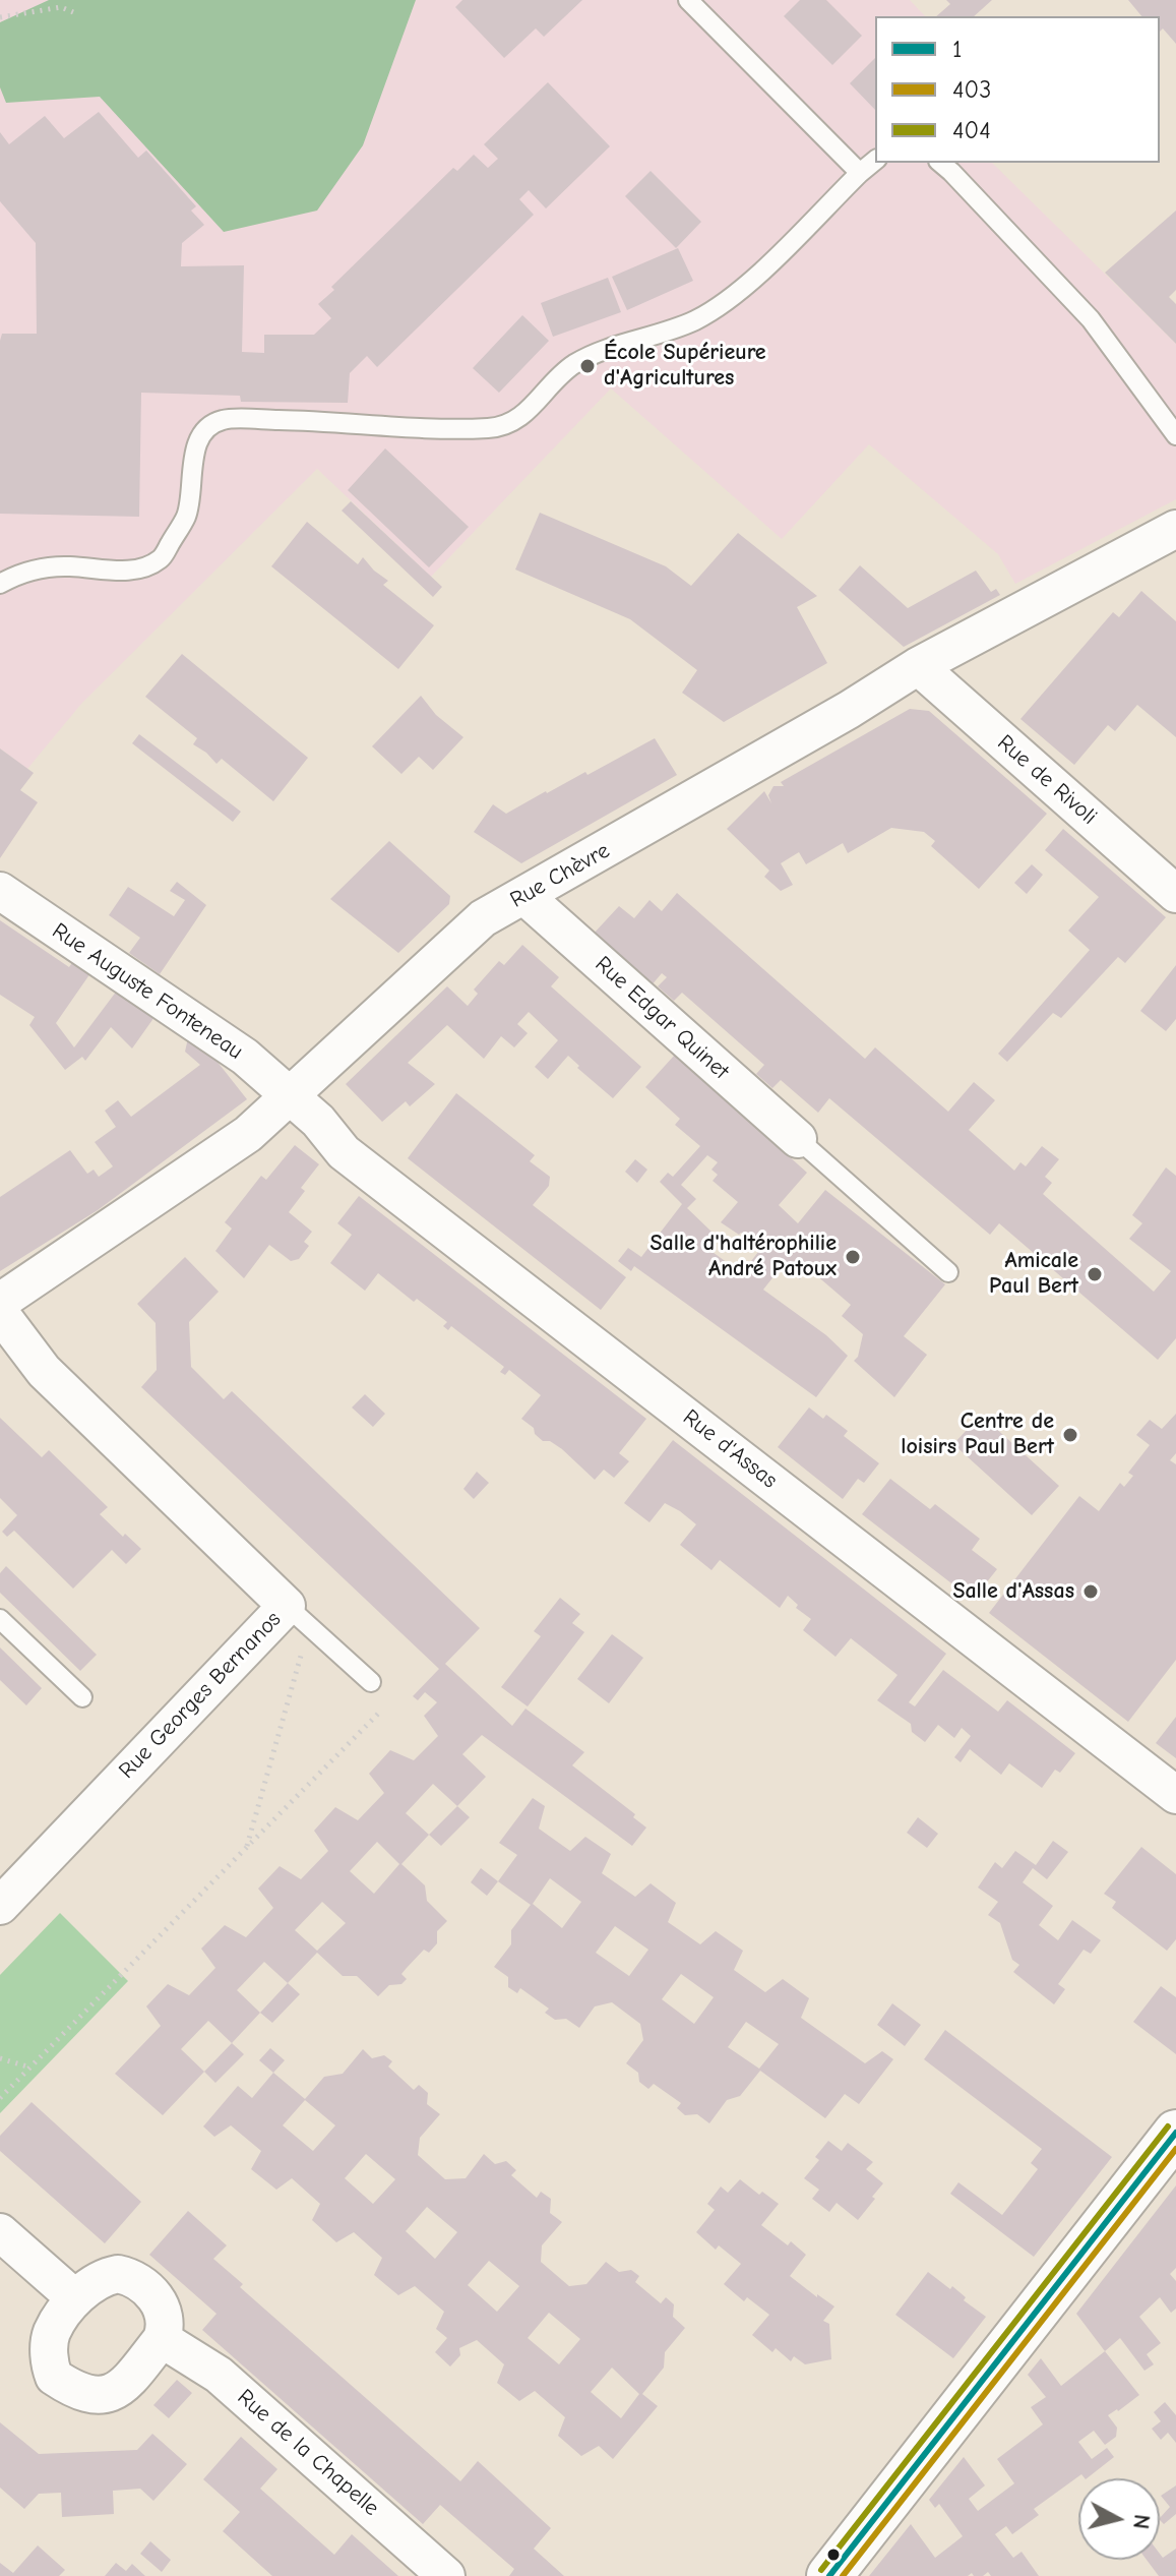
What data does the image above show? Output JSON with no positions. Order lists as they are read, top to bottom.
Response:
{
  "streets": {
    "street": [
      "Rue de Rivoli",
      "Rue Chèvre",
      "Rue Auguste Fonteneau",
      "Rue Edgar Quinet",
      "Rue d'Assas",
      "Rue Georges Bernanos",
      "Rue de la Chapelle"
    ]
  },
  "crossings": [
    ["Rue de Rivoli", "Rue Chèvre"],
    ["Rue Chèvre", "Rue Auguste Fonteneau"],
    ["Rue Chèvre", "Rue Edgar Quinet"],
    ["Rue Chèvre", "Rue d'Assas"],
    ["Rue Auguste Fonteneau", "Rue d'Assas"]
  ],
  "places": [
    "École Supérieure d'Agricultures",
    "Salle d'haltérophilie André Patoux",
    "Amicale Paul Bert",
    "Centre de loisirs Paul Bert",
    "Salle d'Assas"
  ],
  "lines": ["transit line 404", "transit line 1", "transit line 403"],
  "legend": ["1", "403", "404"],
  "north": "right"
}
